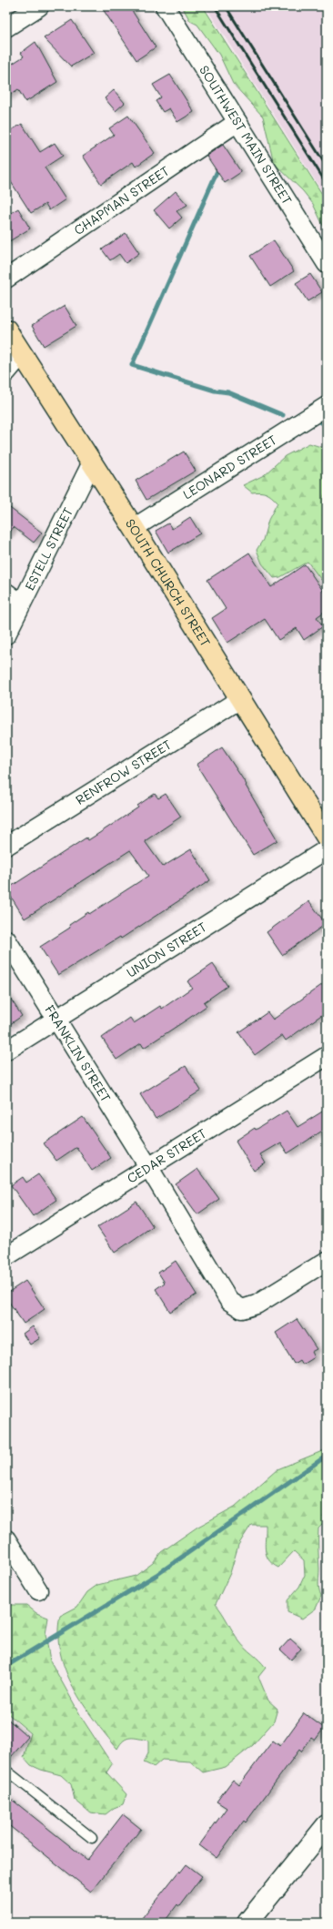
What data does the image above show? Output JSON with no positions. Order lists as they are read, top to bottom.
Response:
{
  "streets": {
    "main road": ["SOUTH CHURCH STREET"],
    "street": [
      "SOUTHWEST MAIN STREET",
      "CHAPMAN STREET",
      "LEONARD STREET",
      "ESTELL STREET",
      "RENFROW STREET",
      "UNION STREET",
      "FRANKLIN STREET",
      "CEDAR STREET"
    ]
  },
  "crossings": [
    ["SOUTHWEST MAIN STREET", "CHAPMAN STREET"],
    ["LEONARD STREET", "SOUTH CHURCH STREET"],
    ["ESTELL STREET", "SOUTH CHURCH STREET"],
    ["SOUTH CHURCH STREET", "RENFROW STREET"],
    ["UNION STREET", "FRANKLIN STREET"],
    ["FRANKLIN STREET", "CEDAR STREET"]
  ]
}
